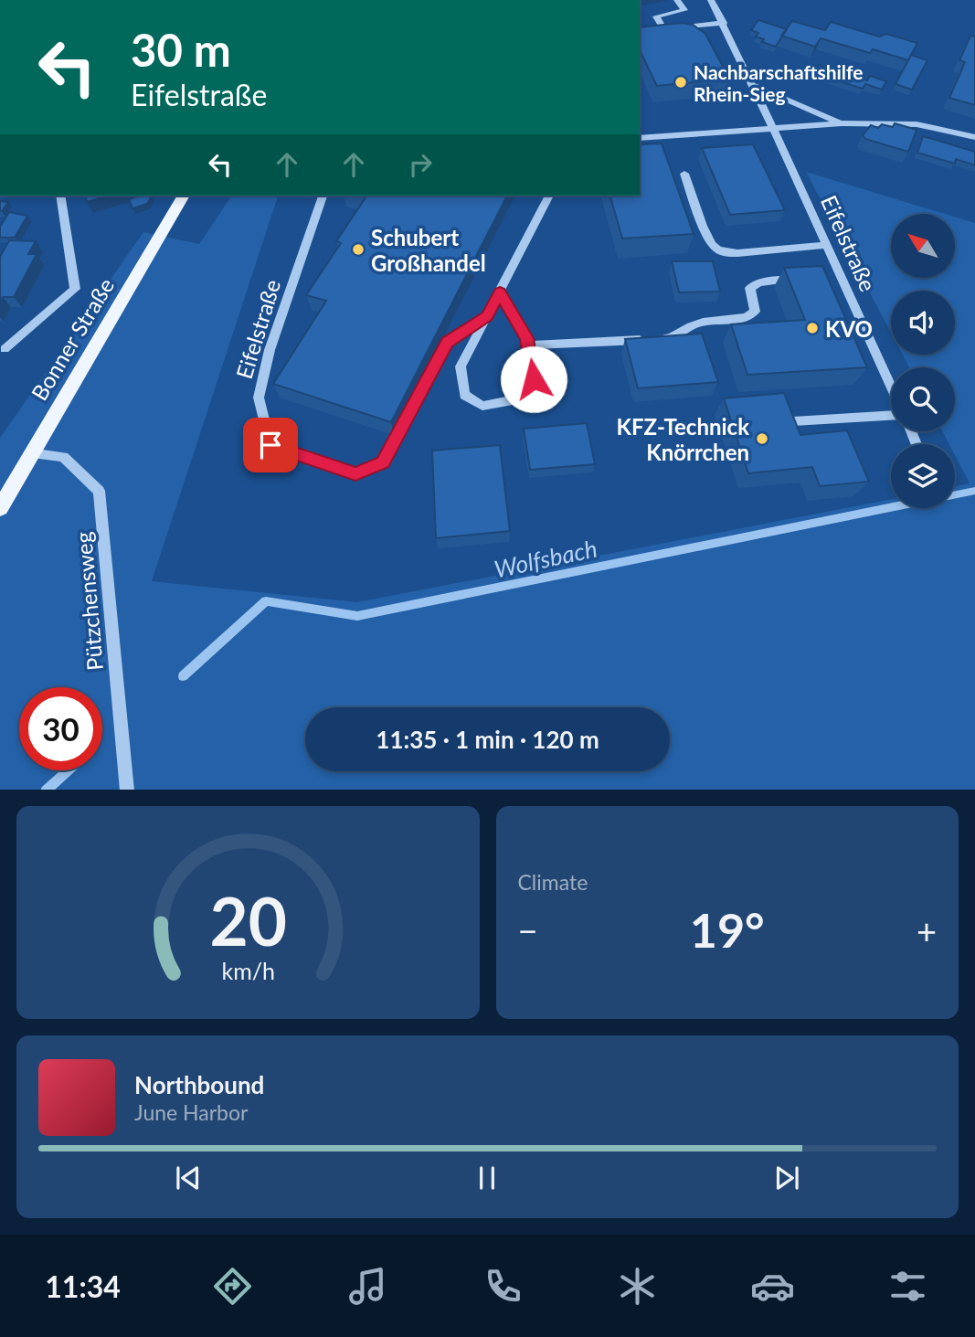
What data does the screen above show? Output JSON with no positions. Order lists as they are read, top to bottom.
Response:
{
  "streets": {
    "main road": ["Bonner Straße"],
    "street": ["Eifelstraße", "Pützchensweg"]
  },
  "crossings": [
    ["Bonner Straße", "Pützchensweg"]
  ],
  "water": ["Wolfsbach"],
  "places": [
    "Nachbarschaftshilfe Rhein-Sieg",
    "Schubert Großhandel",
    "KVO",
    "KFZ-Technick Knörrchen"
  ],
  "north": "top left",
  "page": {
    "turn": ["30 m", "Eifelstraße"],
    "limit": "30",
    "trip": "11:35 · 1 min · 120 m",
    "tile": "Climate",
    "heat": ["−", "19°", "+"],
    "song": ["Northbound", "June Harbor"],
    "tabs": "11:34",
    "gauge": ["20", "km/h"]
  }
}
